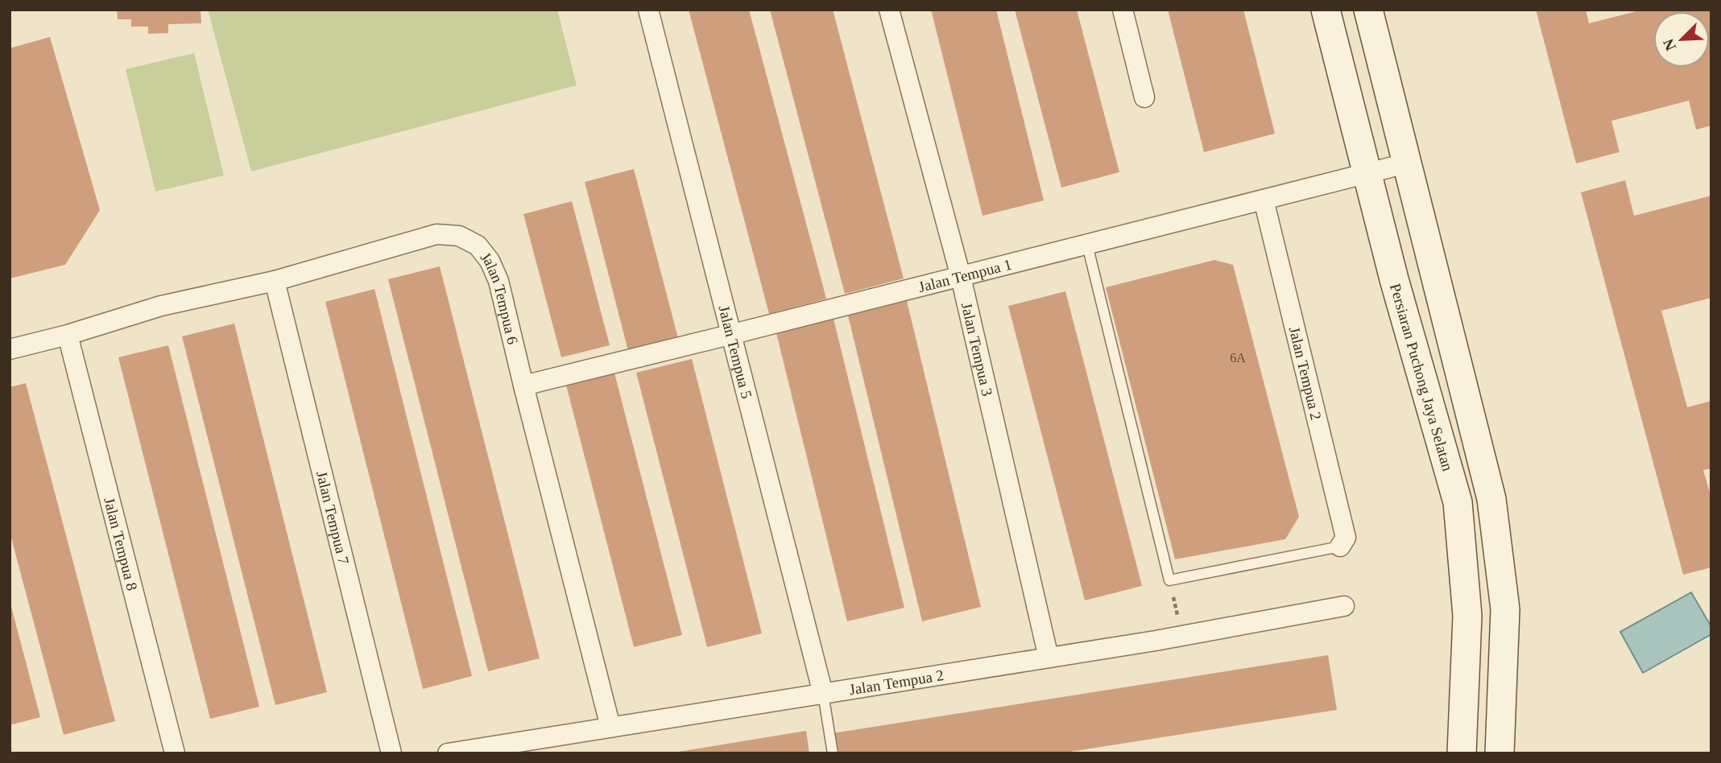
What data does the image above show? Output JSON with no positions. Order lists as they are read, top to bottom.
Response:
{
  "streets": {
    "main road": ["Persiaran Puchong Jaya Selatan"],
    "street": [
      "Jalan Tempua 1",
      "Jalan Tempua 6",
      "Jalan Tempua 3",
      "Jalan Tempua 5",
      "Jalan Tempua 2",
      "Jalan Tempua 7",
      "Jalan Tempua 8"
    ]
  },
  "crossings": [
    ["Jalan Tempua 1", "Jalan Tempua 6"],
    ["Jalan Tempua 1", "Jalan Tempua 3"],
    ["Jalan Tempua 1", "Jalan Tempua 5"],
    ["Jalan Tempua 1", "Jalan Tempua 2"],
    ["Jalan Tempua 1", "Persiaran Puchong Jaya Selatan"],
    ["Jalan Tempua 6", "Jalan Tempua 2"],
    ["Jalan Tempua 6", "Jalan Tempua 7"],
    ["Jalan Tempua 6", "Jalan Tempua 8"],
    ["Jalan Tempua 3", "Jalan Tempua 2"],
    ["Jalan Tempua 5", "Jalan Tempua 2"]
  ],
  "house_numbers": ["6A"],
  "north": "bottom left"
}
